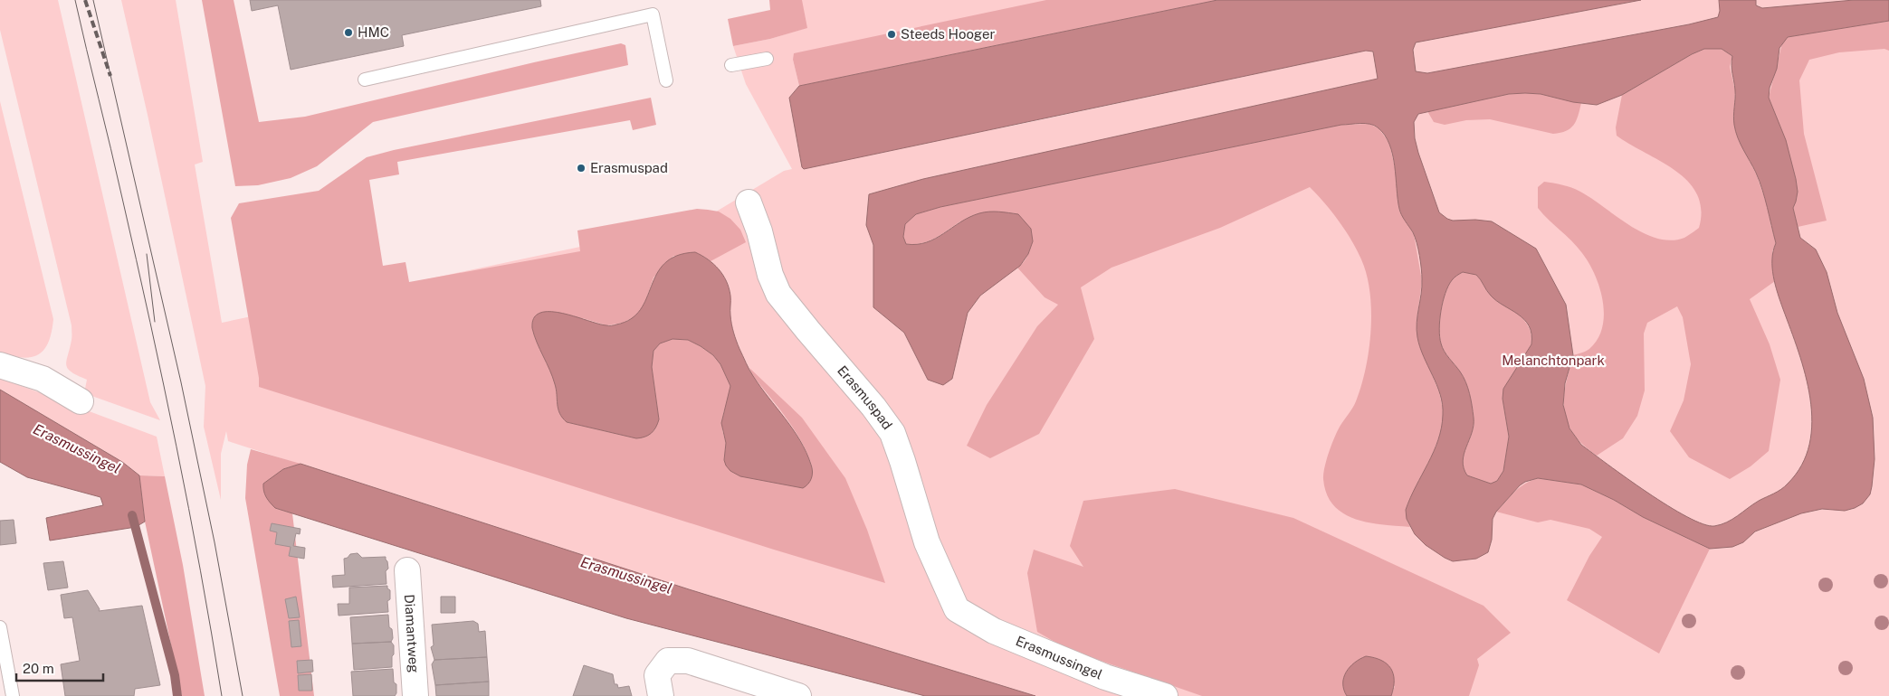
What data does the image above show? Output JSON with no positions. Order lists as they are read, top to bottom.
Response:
{
  "streets": {
    "street": ["Erasmuspad", "Diamantweg", "Erasmussingel"]
  },
  "crossings": [
    ["Erasmuspad", "Erasmussingel"]
  ],
  "water": ["Erasmussingel"],
  "parks": ["Melanchtonpark"],
  "places": ["HMC", "Steeds Hooger", "Erasmuspad"],
  "scale_bar": "20 m"
}
